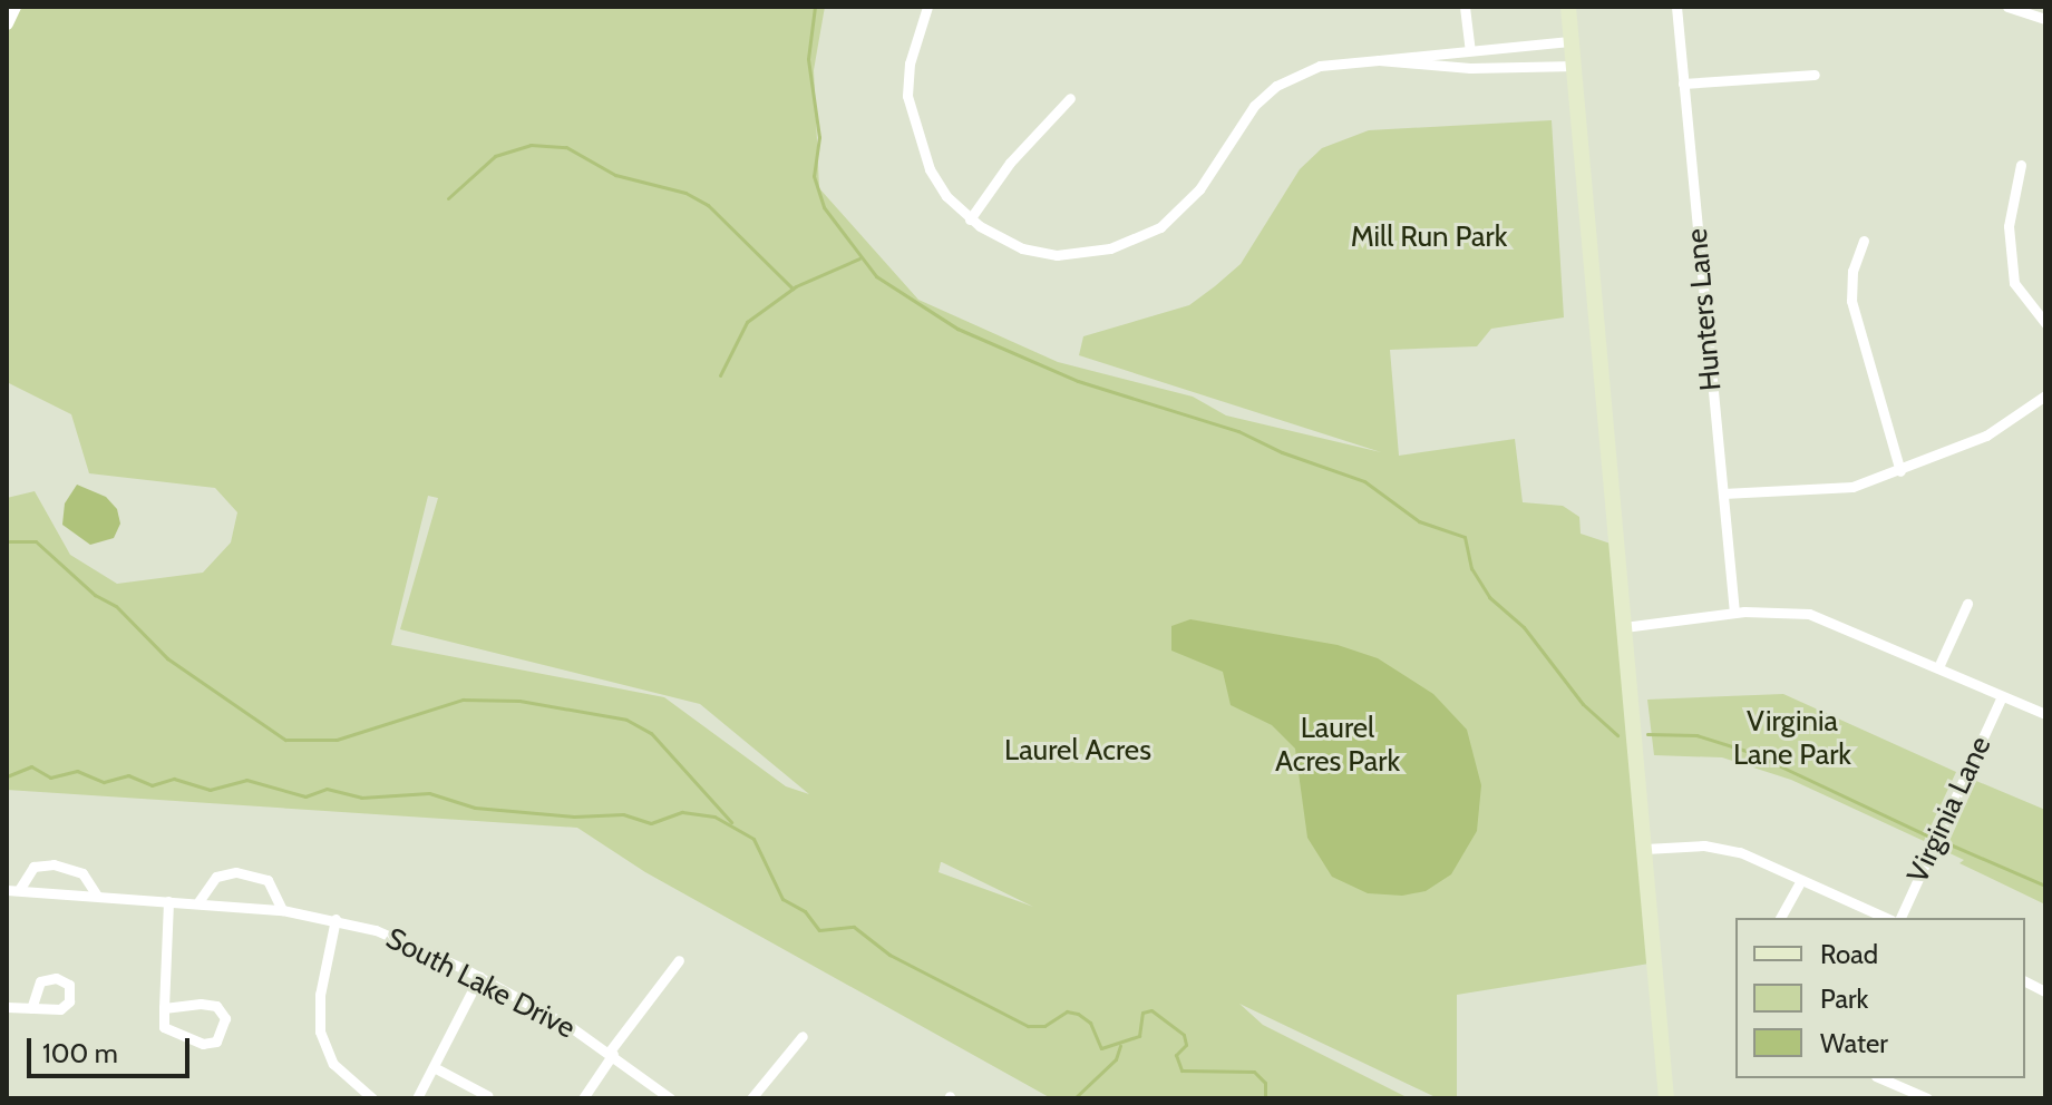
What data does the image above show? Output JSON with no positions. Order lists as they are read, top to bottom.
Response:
{
  "streets": {
    "street": ["Hunters Lane", "Virginia Lane", "South Lake Drive"]
  },
  "parks": [
    "Mill Run Park",
    "Virginia Lane Park",
    "Laurel Acres Park",
    "Laurel Acres"
  ],
  "legend": ["Road", "Park", "Water"],
  "scale_bar": "100 m"
}
